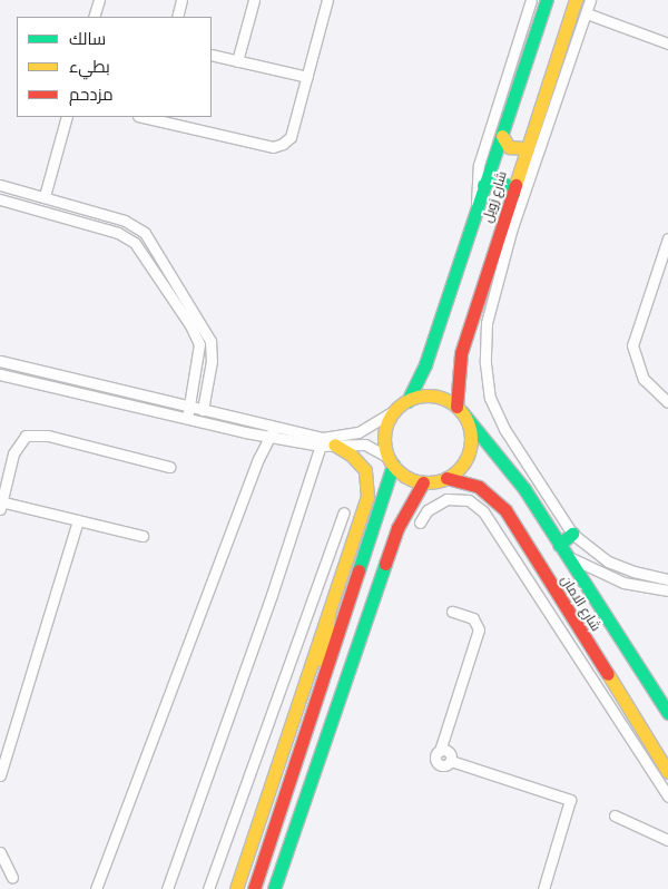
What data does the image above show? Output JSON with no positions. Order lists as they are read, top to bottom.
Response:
{
  "streets": {
    "main road": ["شارع زويل", "شارع الامان"]
  },
  "crossings": [
    ["شارع زويل", "شارع الامان"]
  ],
  "legend": ["سالك", "بطيء", "مزدحم"]
}
